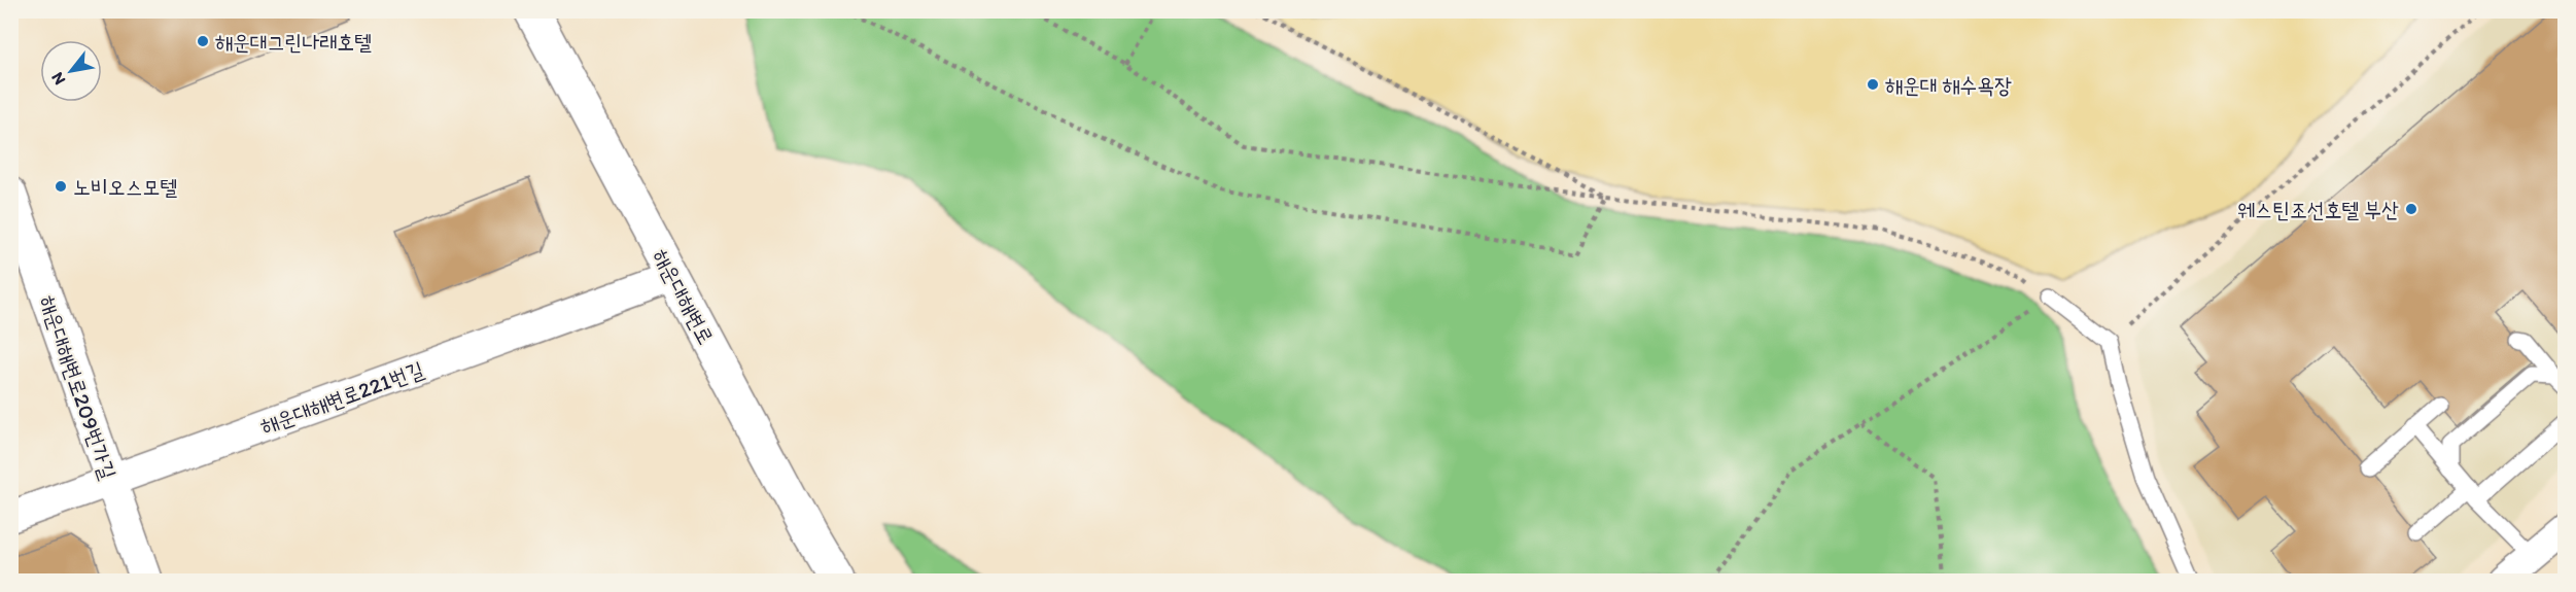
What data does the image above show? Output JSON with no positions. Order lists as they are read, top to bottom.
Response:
{
  "streets": {
    "main road": ["해운대해변로"],
    "street": ["해운대해변로209번가길", "해운대해변로221번길"]
  },
  "crossings": [
    ["해운대해변로", "해운대해변로221번길"],
    ["해운대해변로209번가길", "해운대해변로221번길"]
  ],
  "places": [
    "해운대그린나래호텔",
    "해운대 해수욕장",
    "노비오스모텔",
    "웨스틴조선호텔 부산"
  ],
  "north": "bottom left"
}
